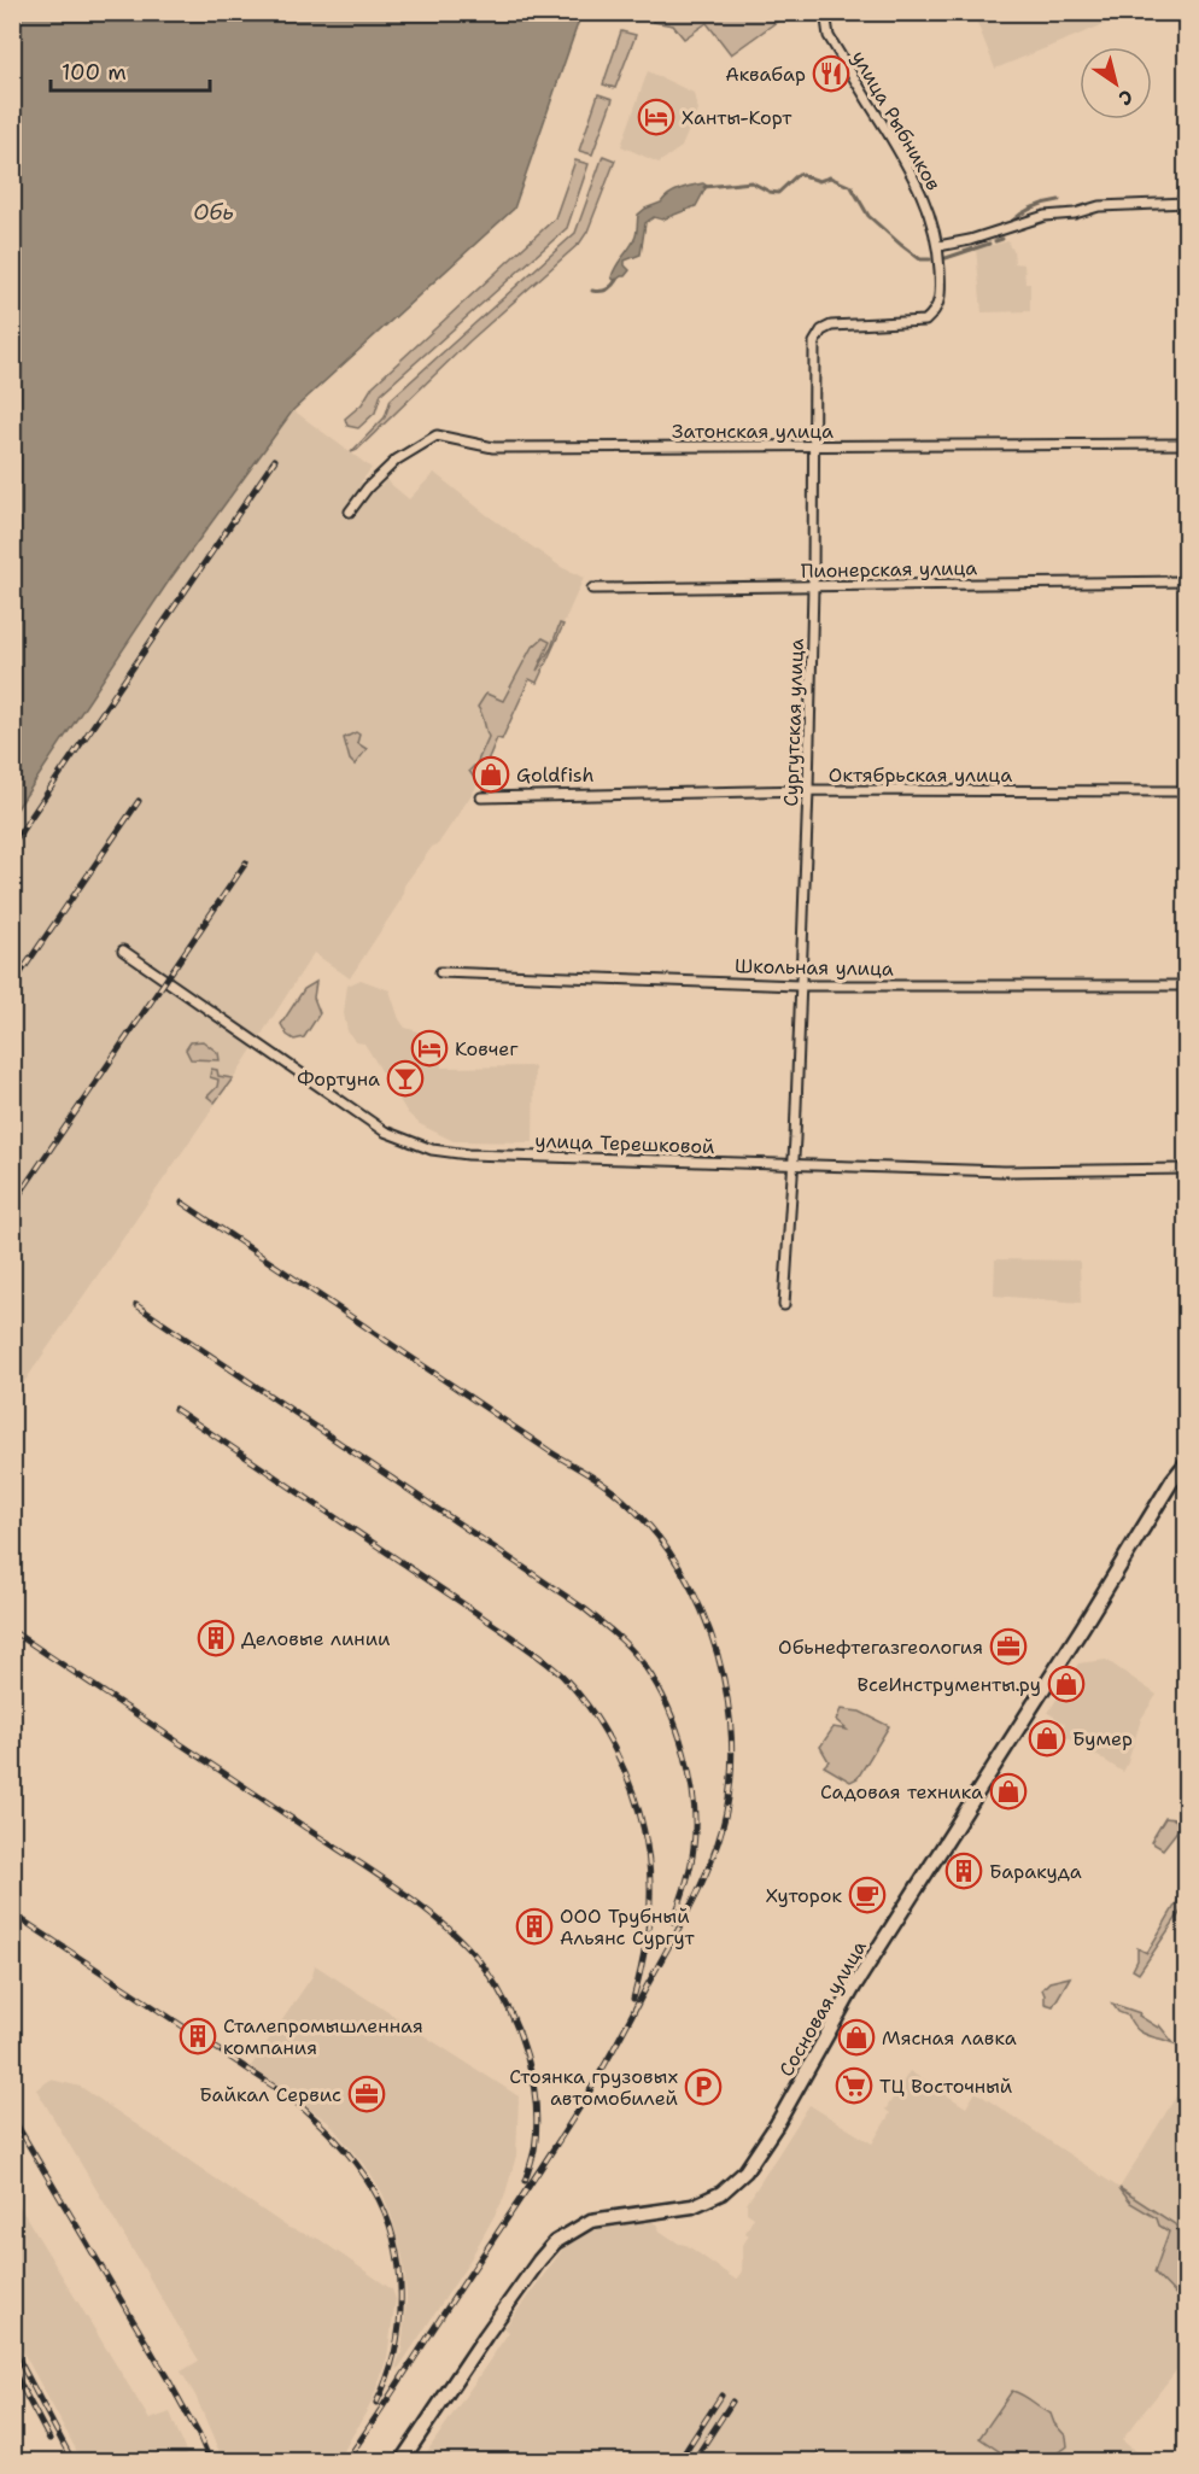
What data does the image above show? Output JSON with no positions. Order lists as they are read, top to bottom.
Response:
{
  "streets": {
    "main road": ["Сосновая улица"],
    "street": [
      "улица Рыбников",
      "Затонская улица",
      "Пионерская улица",
      "Сургутская улица",
      "Октябрьская улица",
      "Школьная улица",
      "улица Терешковой"
    ]
  },
  "crossings": [
    ["улица Рыбников", "Сургутская улица"],
    ["Затонская улица", "Сургутская улица"],
    ["Пионерская улица", "Сургутская улица"],
    ["Сургутская улица", "Октябрьская улица"],
    ["Сургутская улица", "Школьная улица"],
    ["Сургутская улица", "улица Терешковой"]
  ],
  "water": ["Обь"],
  "places": {
    "restaurant": ["Аквабар"],
    "hotel": ["Ханты-Корт", "Ковчег"],
    "shop": [
      "Goldfish",
      "ВсеИнструменты.ру",
      "Бумер",
      "Садовая техника",
      "Мясная лавка"
    ],
    "bar": ["Фортуна"],
    "building": [
      "Деловые линии",
      "Баракуда",
      "ООО Трубный Альянс Сургут",
      "Сталепромышленная компания"
    ],
    "office": ["Обьнефтегазгеология", "Байкал Сервис"],
    "cafe": ["Хуторок"],
    "supermarket": ["ТЦ Восточный"],
    "parking": ["Стоянка грузовых автомобилей"]
  },
  "scale_bar": "100 m",
  "north": "bottom right"
}
